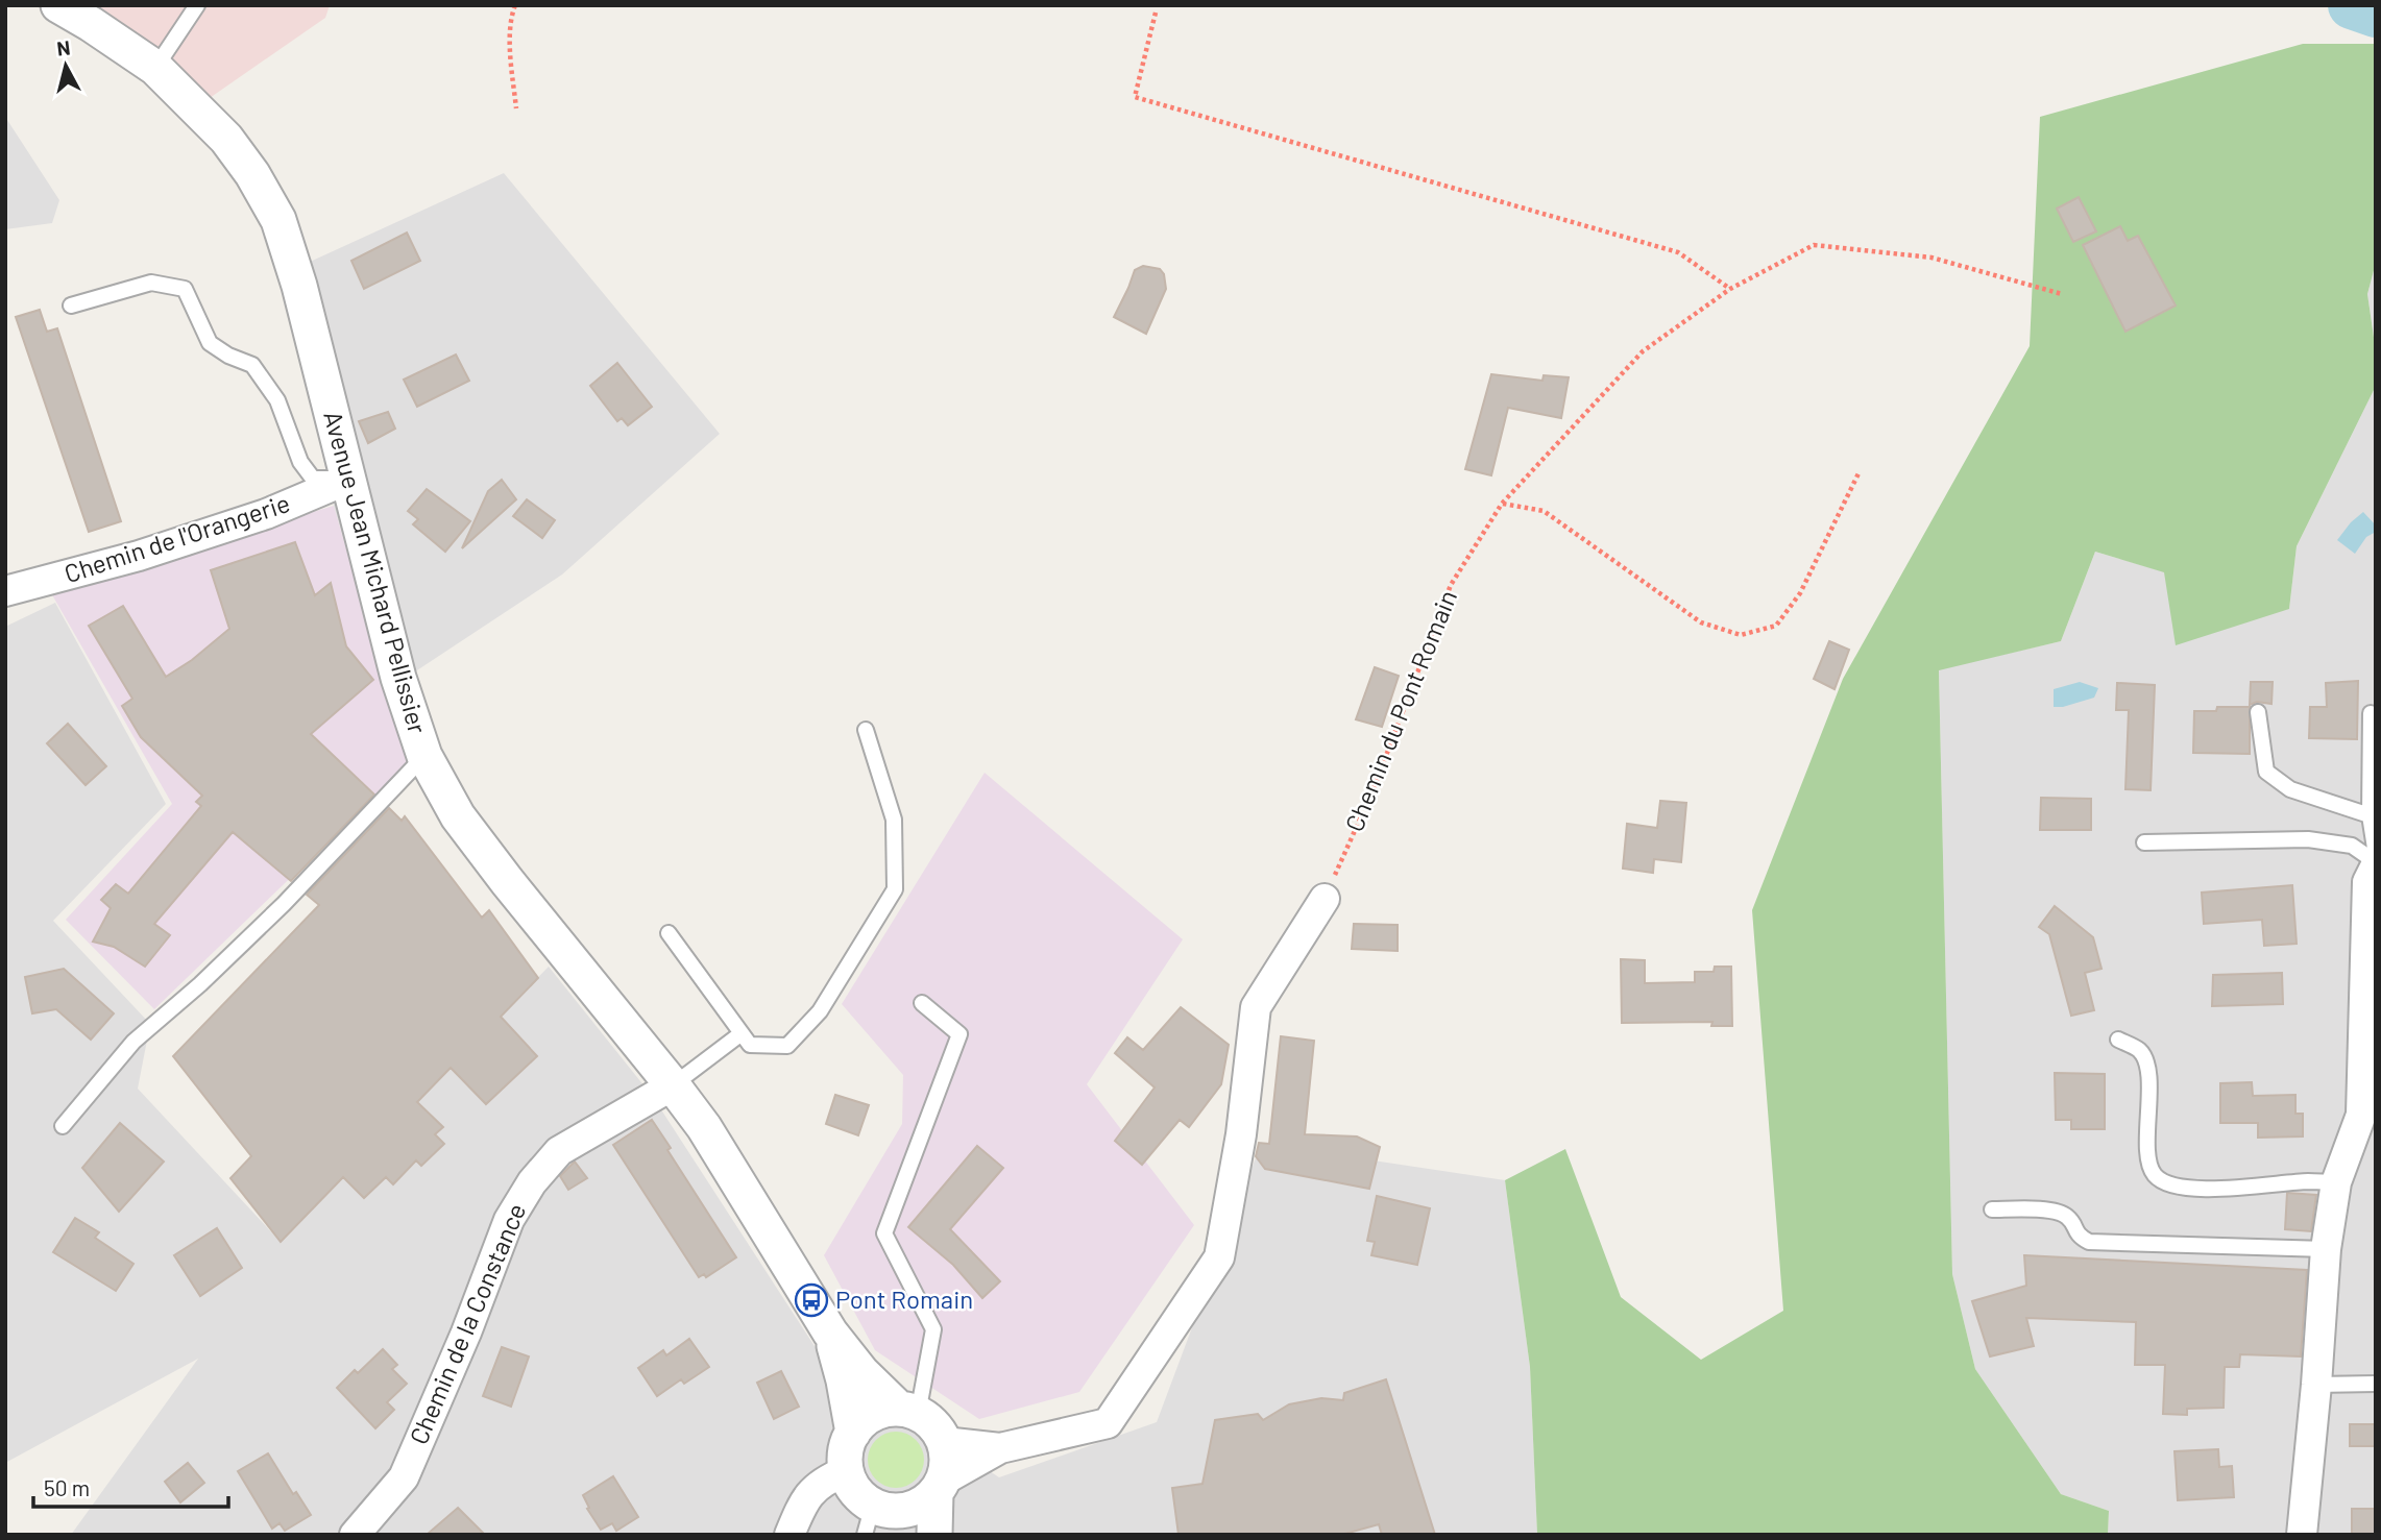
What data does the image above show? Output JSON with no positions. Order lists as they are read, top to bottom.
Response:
{
  "streets": {
    "street": ["Chemin de l'Orangerie", "Avenue Jean Michard Pellissier", "Chemin de la Constance"],
    "path": ["Chemin du Pont Romain"]
  },
  "crossings": [
    ["Chemin de l'Orangerie", "Avenue Jean Michard Pellissier"],
    ["Avenue Jean Michard Pellissier", "Chemin de la Constance"]
  ],
  "places": {
    "bus stop": ["Pont Romain"]
  },
  "scale_bar": "50 m",
  "north": "top"
}
